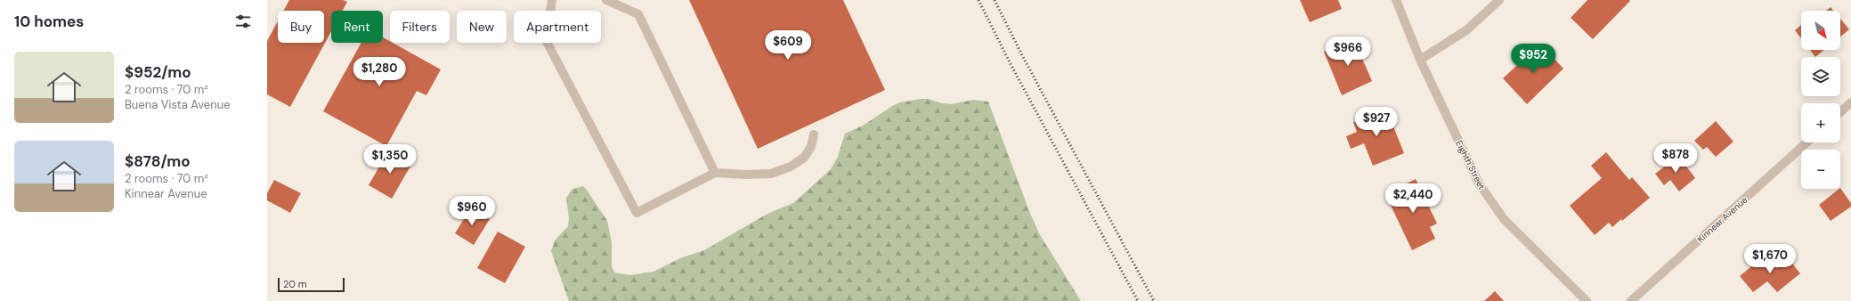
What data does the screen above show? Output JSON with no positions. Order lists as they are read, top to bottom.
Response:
{
  "streets": {
    "street": ["Eighth Street", "Kinnear Avenue"]
  },
  "scale_bar": "20 m",
  "north": "bottom right",
  "page": {
    "heading": "10 homes",
    "map_buttons": ["+", "−"],
    "chip": [
      "Buy",
      "Rent",
      "Filters",
      "New",
      "Apartment"
    ],
    "price": [
      "$609",
      "$966",
      "$952",
      "$1,280",
      "$927",
      "$878",
      "$1,350",
      "$2,440",
      "$960",
      "$1,670"
    ],
    "list": [
      {
        "name": "$952/mo",
        "note": "2 rooms · 70 m² · Buena Vista Avenue"
      },
      {
        "name": "$878/mo",
        "note": "2 rooms · 70 m² · Kinnear Avenue"
      }
    ],
    "scale": "20 m"
  }
}
